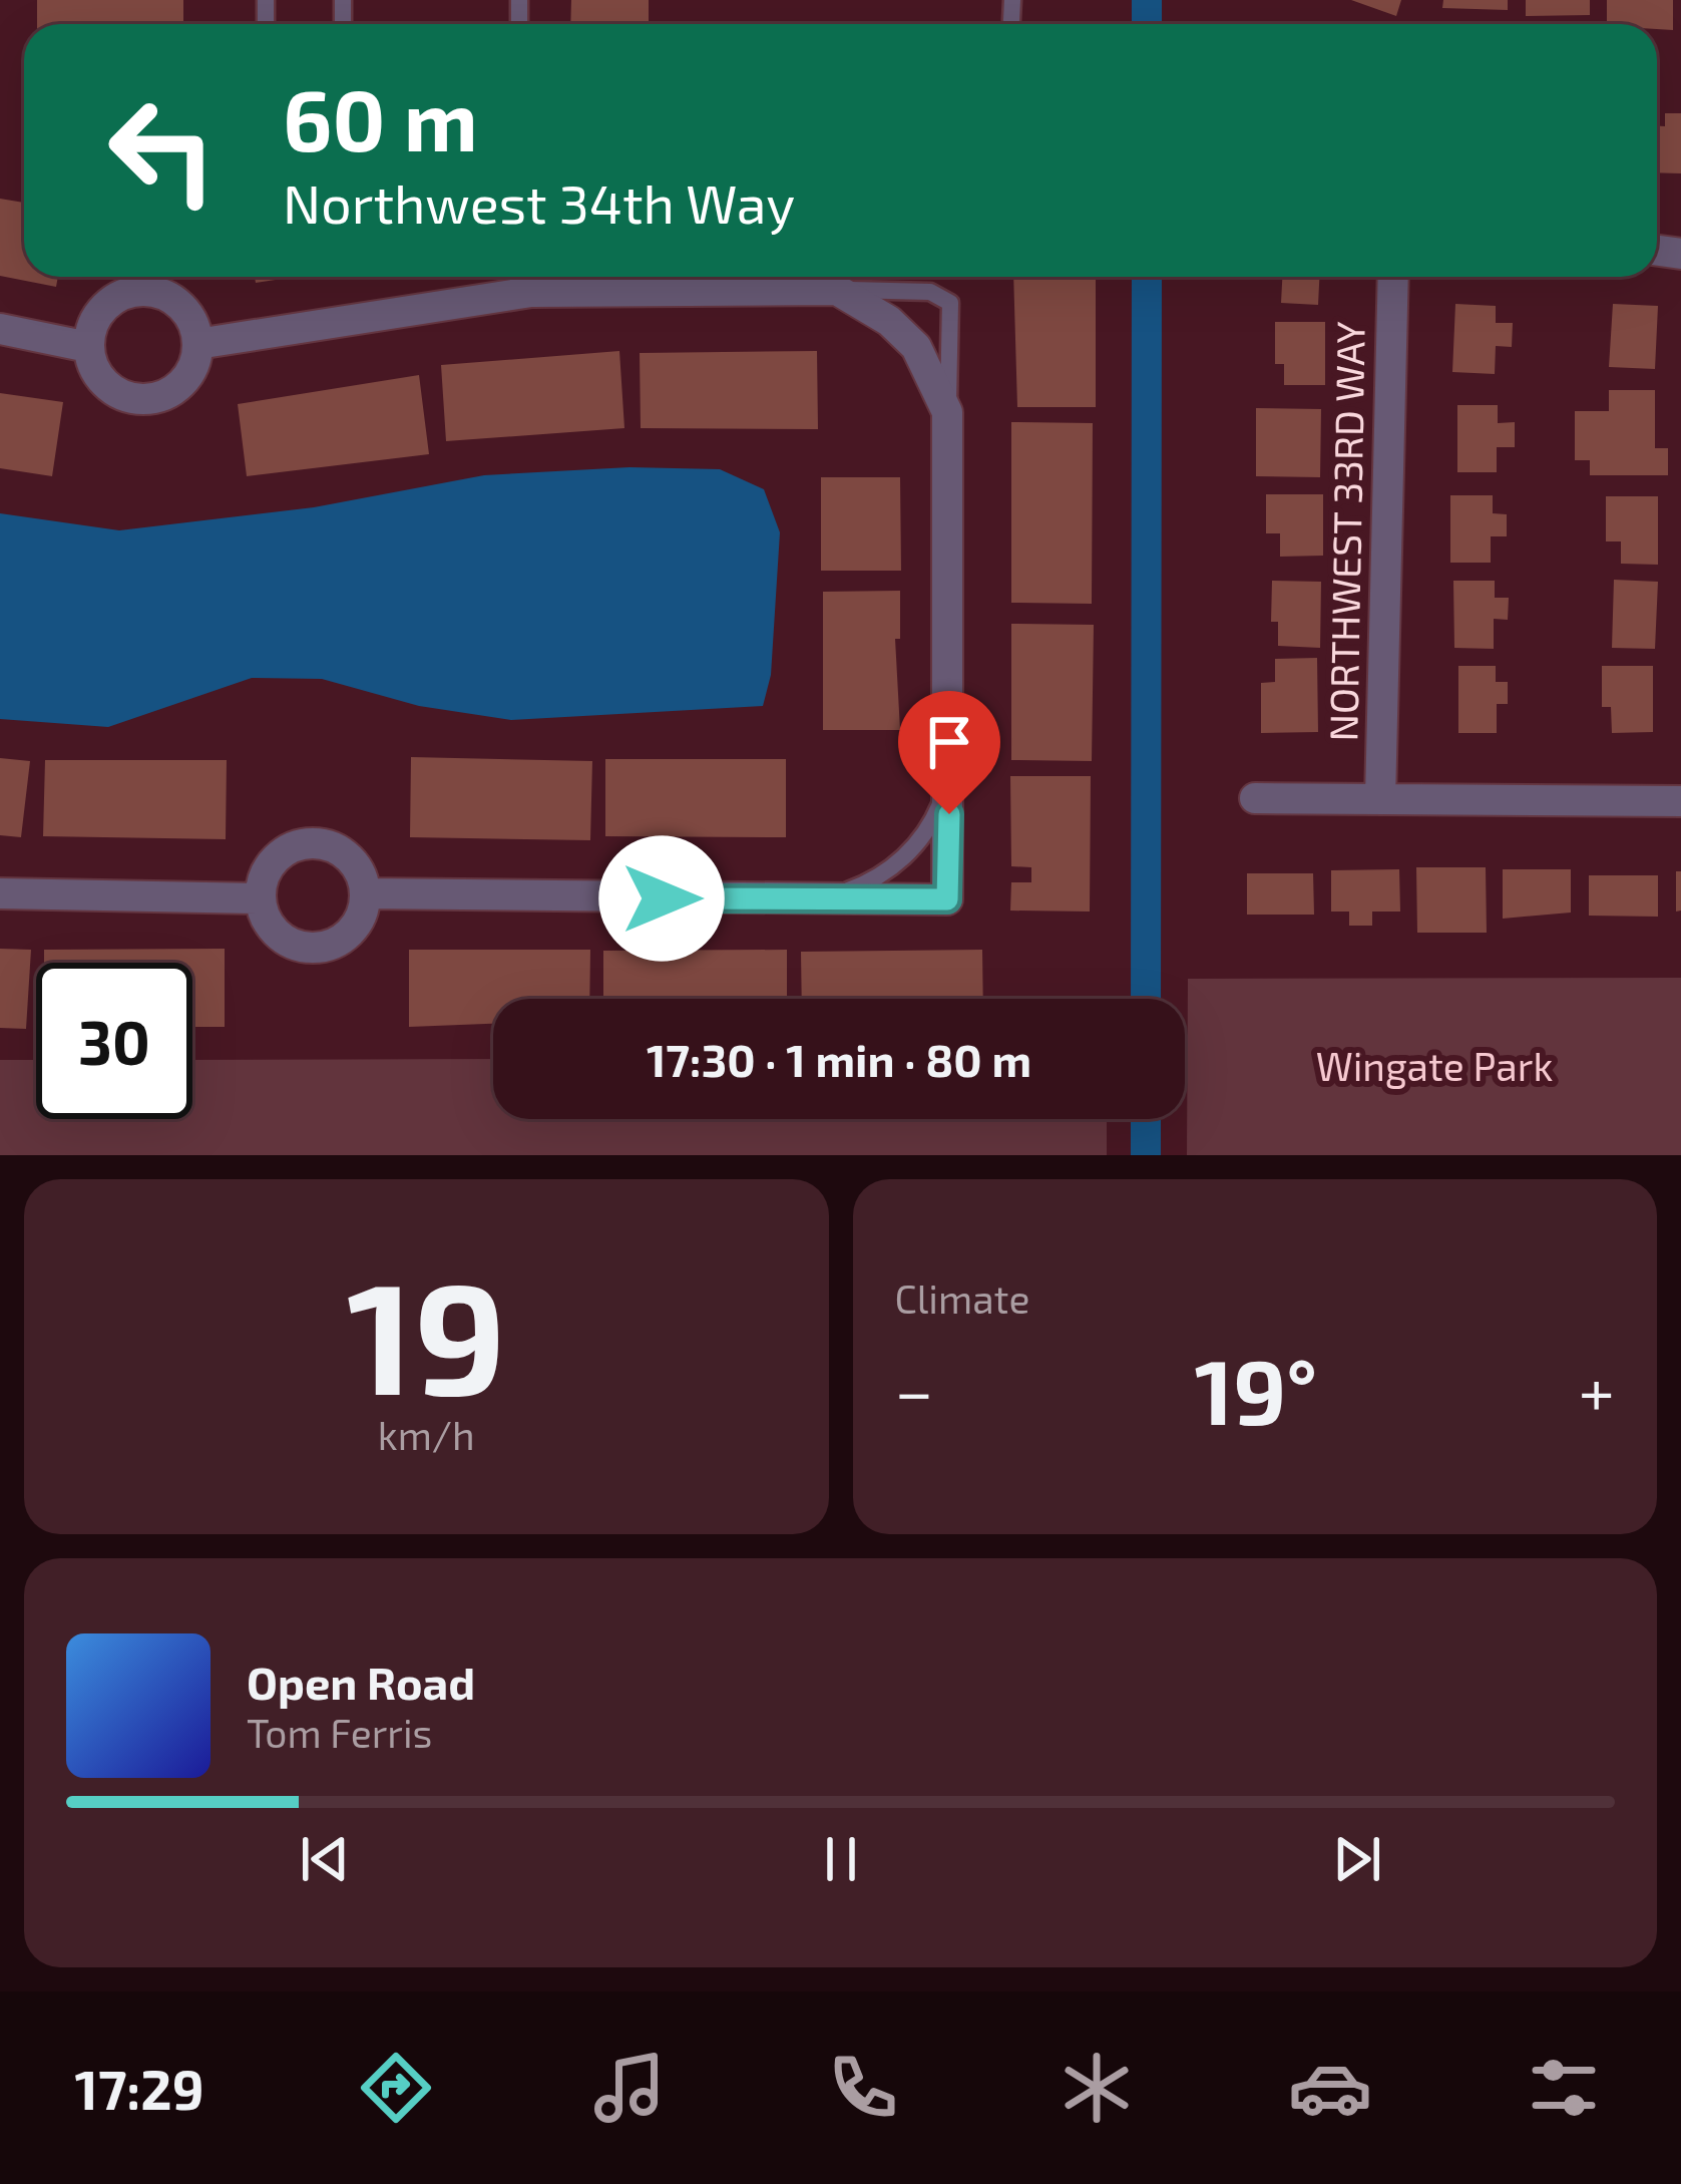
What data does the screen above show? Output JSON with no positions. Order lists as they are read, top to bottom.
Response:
{
  "streets": {
    "street": ["NORTHWEST 33RD WAY"]
  },
  "parks": ["Wingate Park"],
  "page": {
    "turn": ["60 m", "Northwest 34th Way"],
    "limit": "30",
    "trip": "17:30 · 1 min · 80 m",
    "tile": [
      ["19", "km/h"],
      "Climate"
    ],
    "heat": ["−", "19°", "+"],
    "song": ["Open Road", "Tom Ferris"],
    "tabs": "17:29"
  }
}
